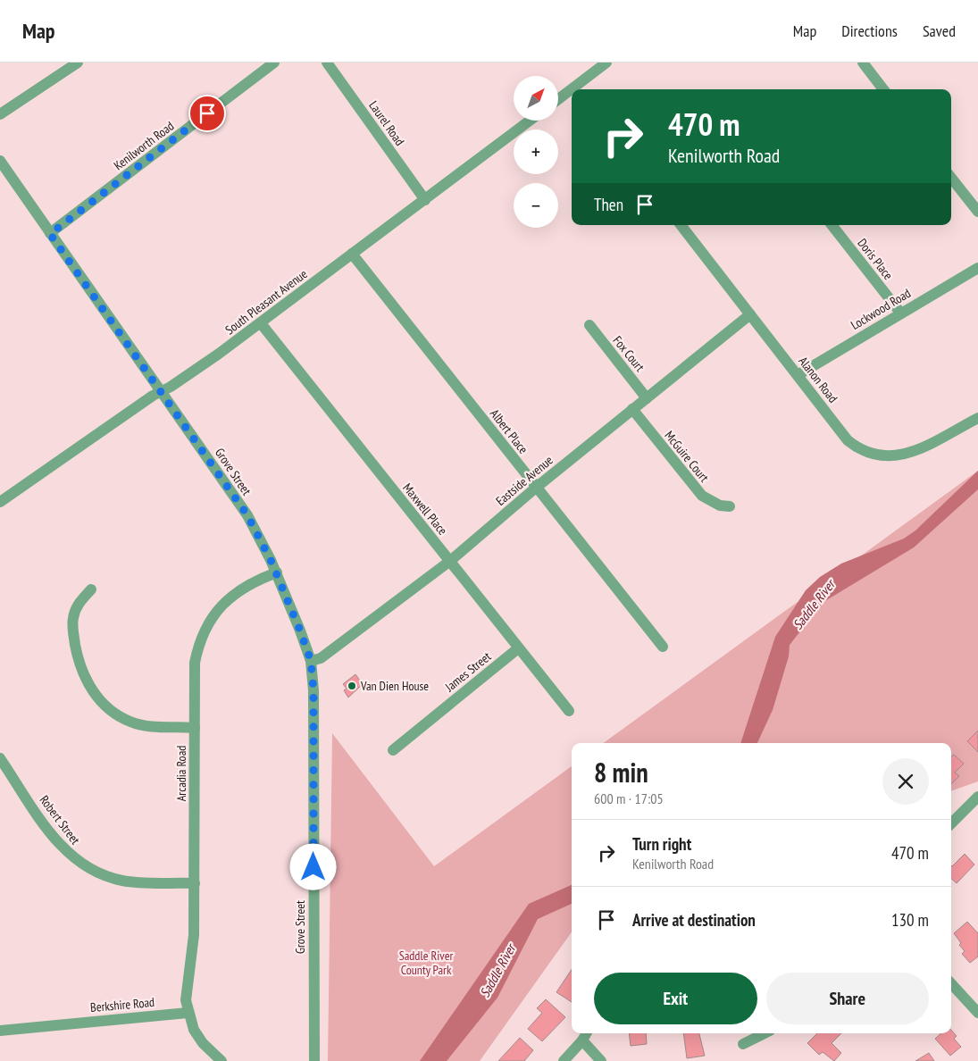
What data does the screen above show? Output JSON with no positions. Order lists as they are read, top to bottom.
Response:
{
  "streets": {
    "street": [
      "Laurel Road",
      "Kenilworth Road",
      "Doris Place",
      "South Pleasant Avenue",
      "Lockwood Road",
      "Fox Court",
      "Alanon Road",
      "Albert Place",
      "McGuire Court",
      "Grove Street",
      "Eastside Avenue",
      "Maxwell Place",
      "James Street",
      "Arcadia Road",
      "Robert Street",
      "Berkshire Road"
    ]
  },
  "crossings": [
    ["Laurel Road", "South Pleasant Avenue"],
    ["Kenilworth Road", "Grove Street"],
    ["Doris Place", "Lockwood Road"],
    ["South Pleasant Avenue", "Albert Place"],
    ["South Pleasant Avenue", "Grove Street"],
    ["South Pleasant Avenue", "Maxwell Place"],
    ["Lockwood Road", "Alanon Road"],
    ["Fox Court", "Eastside Avenue"],
    ["Alanon Road", "Eastside Avenue"],
    ["Albert Place", "Eastside Avenue"],
    ["McGuire Court", "Eastside Avenue"],
    ["Grove Street", "Eastside Avenue"],
    ["Grove Street", "Arcadia Road"],
    ["Eastside Avenue", "Maxwell Place"],
    ["Maxwell Place", "James Street"],
    ["Arcadia Road", "Robert Street"],
    ["Arcadia Road", "Berkshire Road"]
  ],
  "water": ["Saddle River"],
  "parks": ["Saddle River County Park"],
  "places": ["Van Dien House"],
  "north": "top right",
  "page": {
    "header": "Map",
    "nav": ["Map", "Directions", "Saved"],
    "map_buttons": ["+", "−"],
    "turn": ["470 m", "Kenilworth Road"],
    "then": "Then",
    "heading": ["8 min", "600 m · 17:05"],
    "list": [
      {
        "name": "Turn right",
        "note": "Kenilworth Road",
        "value": "470 m"
      },
      {
        "name": "Arrive at destination",
        "value": "130 m"
      }
    ],
    "buttons": ["Exit", "Share"]
  }
}
